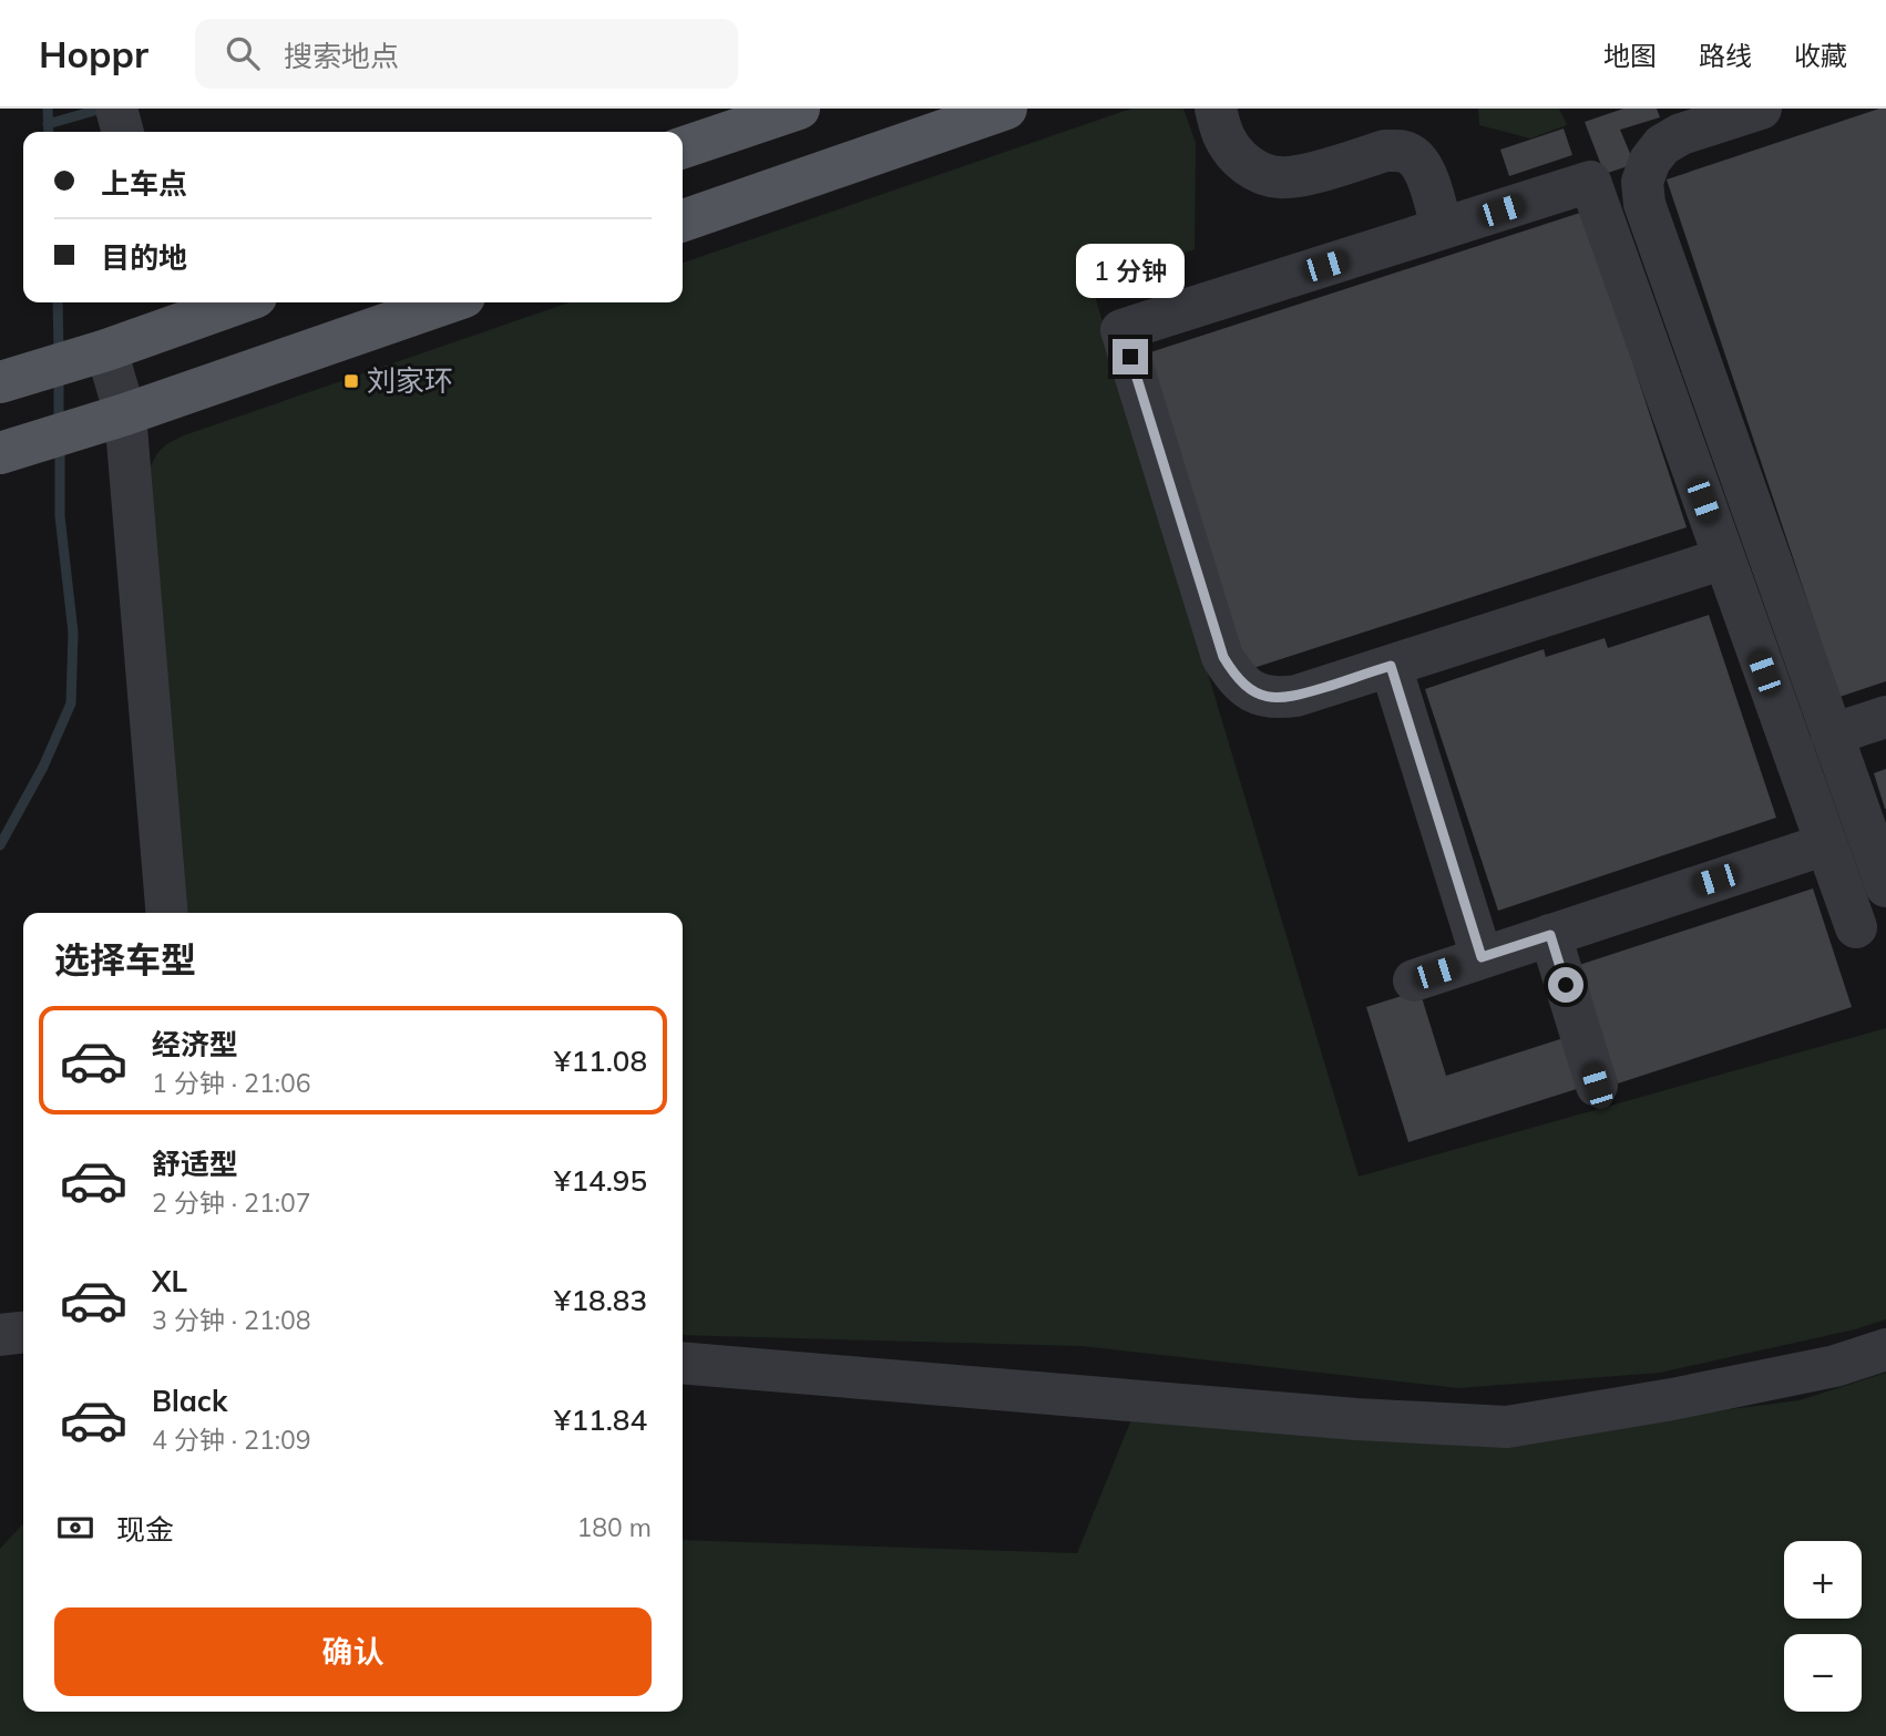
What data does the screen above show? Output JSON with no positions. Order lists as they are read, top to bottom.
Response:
{
  "places": {
    "transit": ["刘家环"]
  },
  "page": {
    "header": "Hoppr",
    "search": "搜索地点",
    "nav": ["地图", "路线", "收藏"],
    "banner": ["上车点", "目的地"],
    "bubble": "1 分钟",
    "heading": "选择车型",
    "list": [
      {
        "name": "经济型",
        "note": "1 分钟 · 21:06",
        "value": "¥11.08"
      },
      {
        "name": "舒适型",
        "note": "2 分钟 · 21:07",
        "value": "¥14.95"
      },
      {
        "name": "XL",
        "note": "3 分钟 · 21:08",
        "value": "¥18.83"
      },
      {
        "name": "Black",
        "note": "4 分钟 · 21:09",
        "value": "¥11.84"
      }
    ],
    "pay": ["现金", "180 m"],
    "map_buttons": ["+", "−"],
    "buttons": "确认"
  }
}
